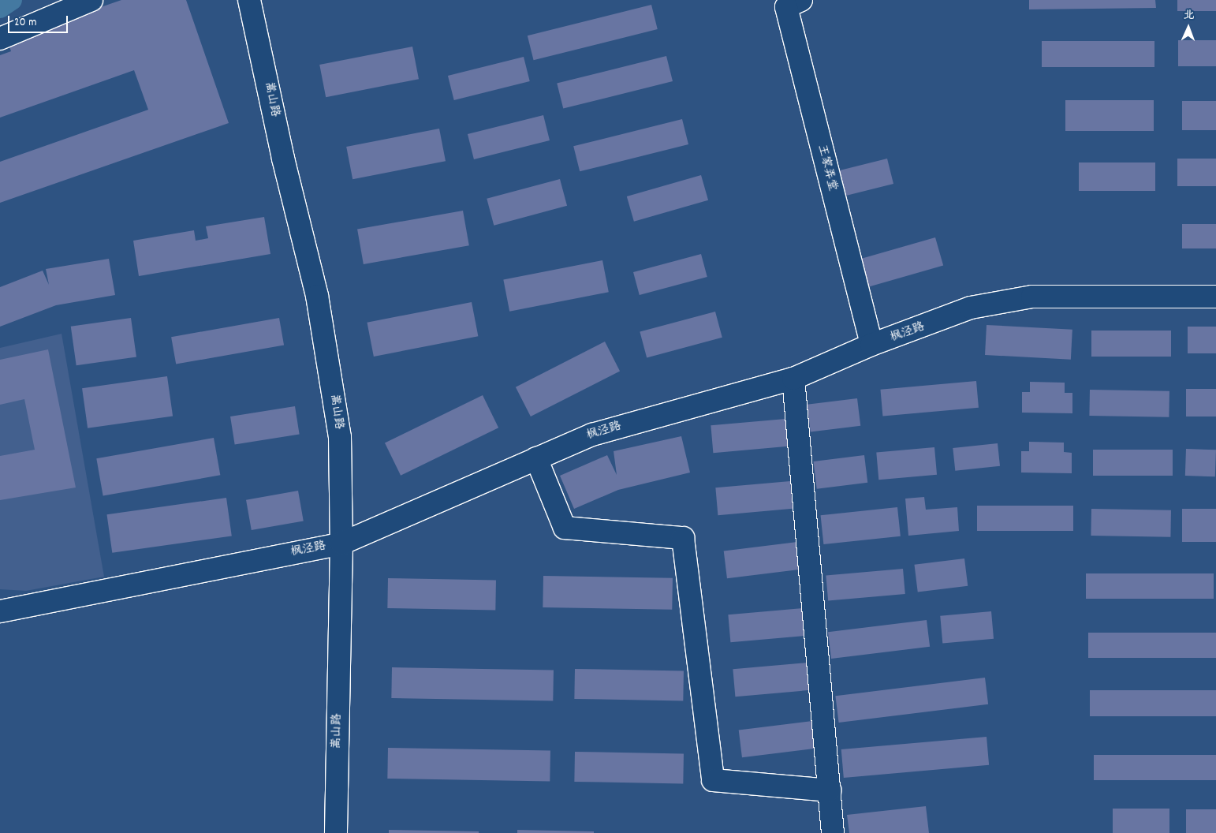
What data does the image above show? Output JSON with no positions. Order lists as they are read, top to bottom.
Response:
{
  "streets": {
    "street": ["嵩山路", "王家弄堂", "枫泾路"]
  },
  "crossings": [
    ["嵩山路", "枫泾路"],
    ["王家弄堂", "枫泾路"]
  ],
  "scale_bar": "20 m",
  "north": "top"
}
